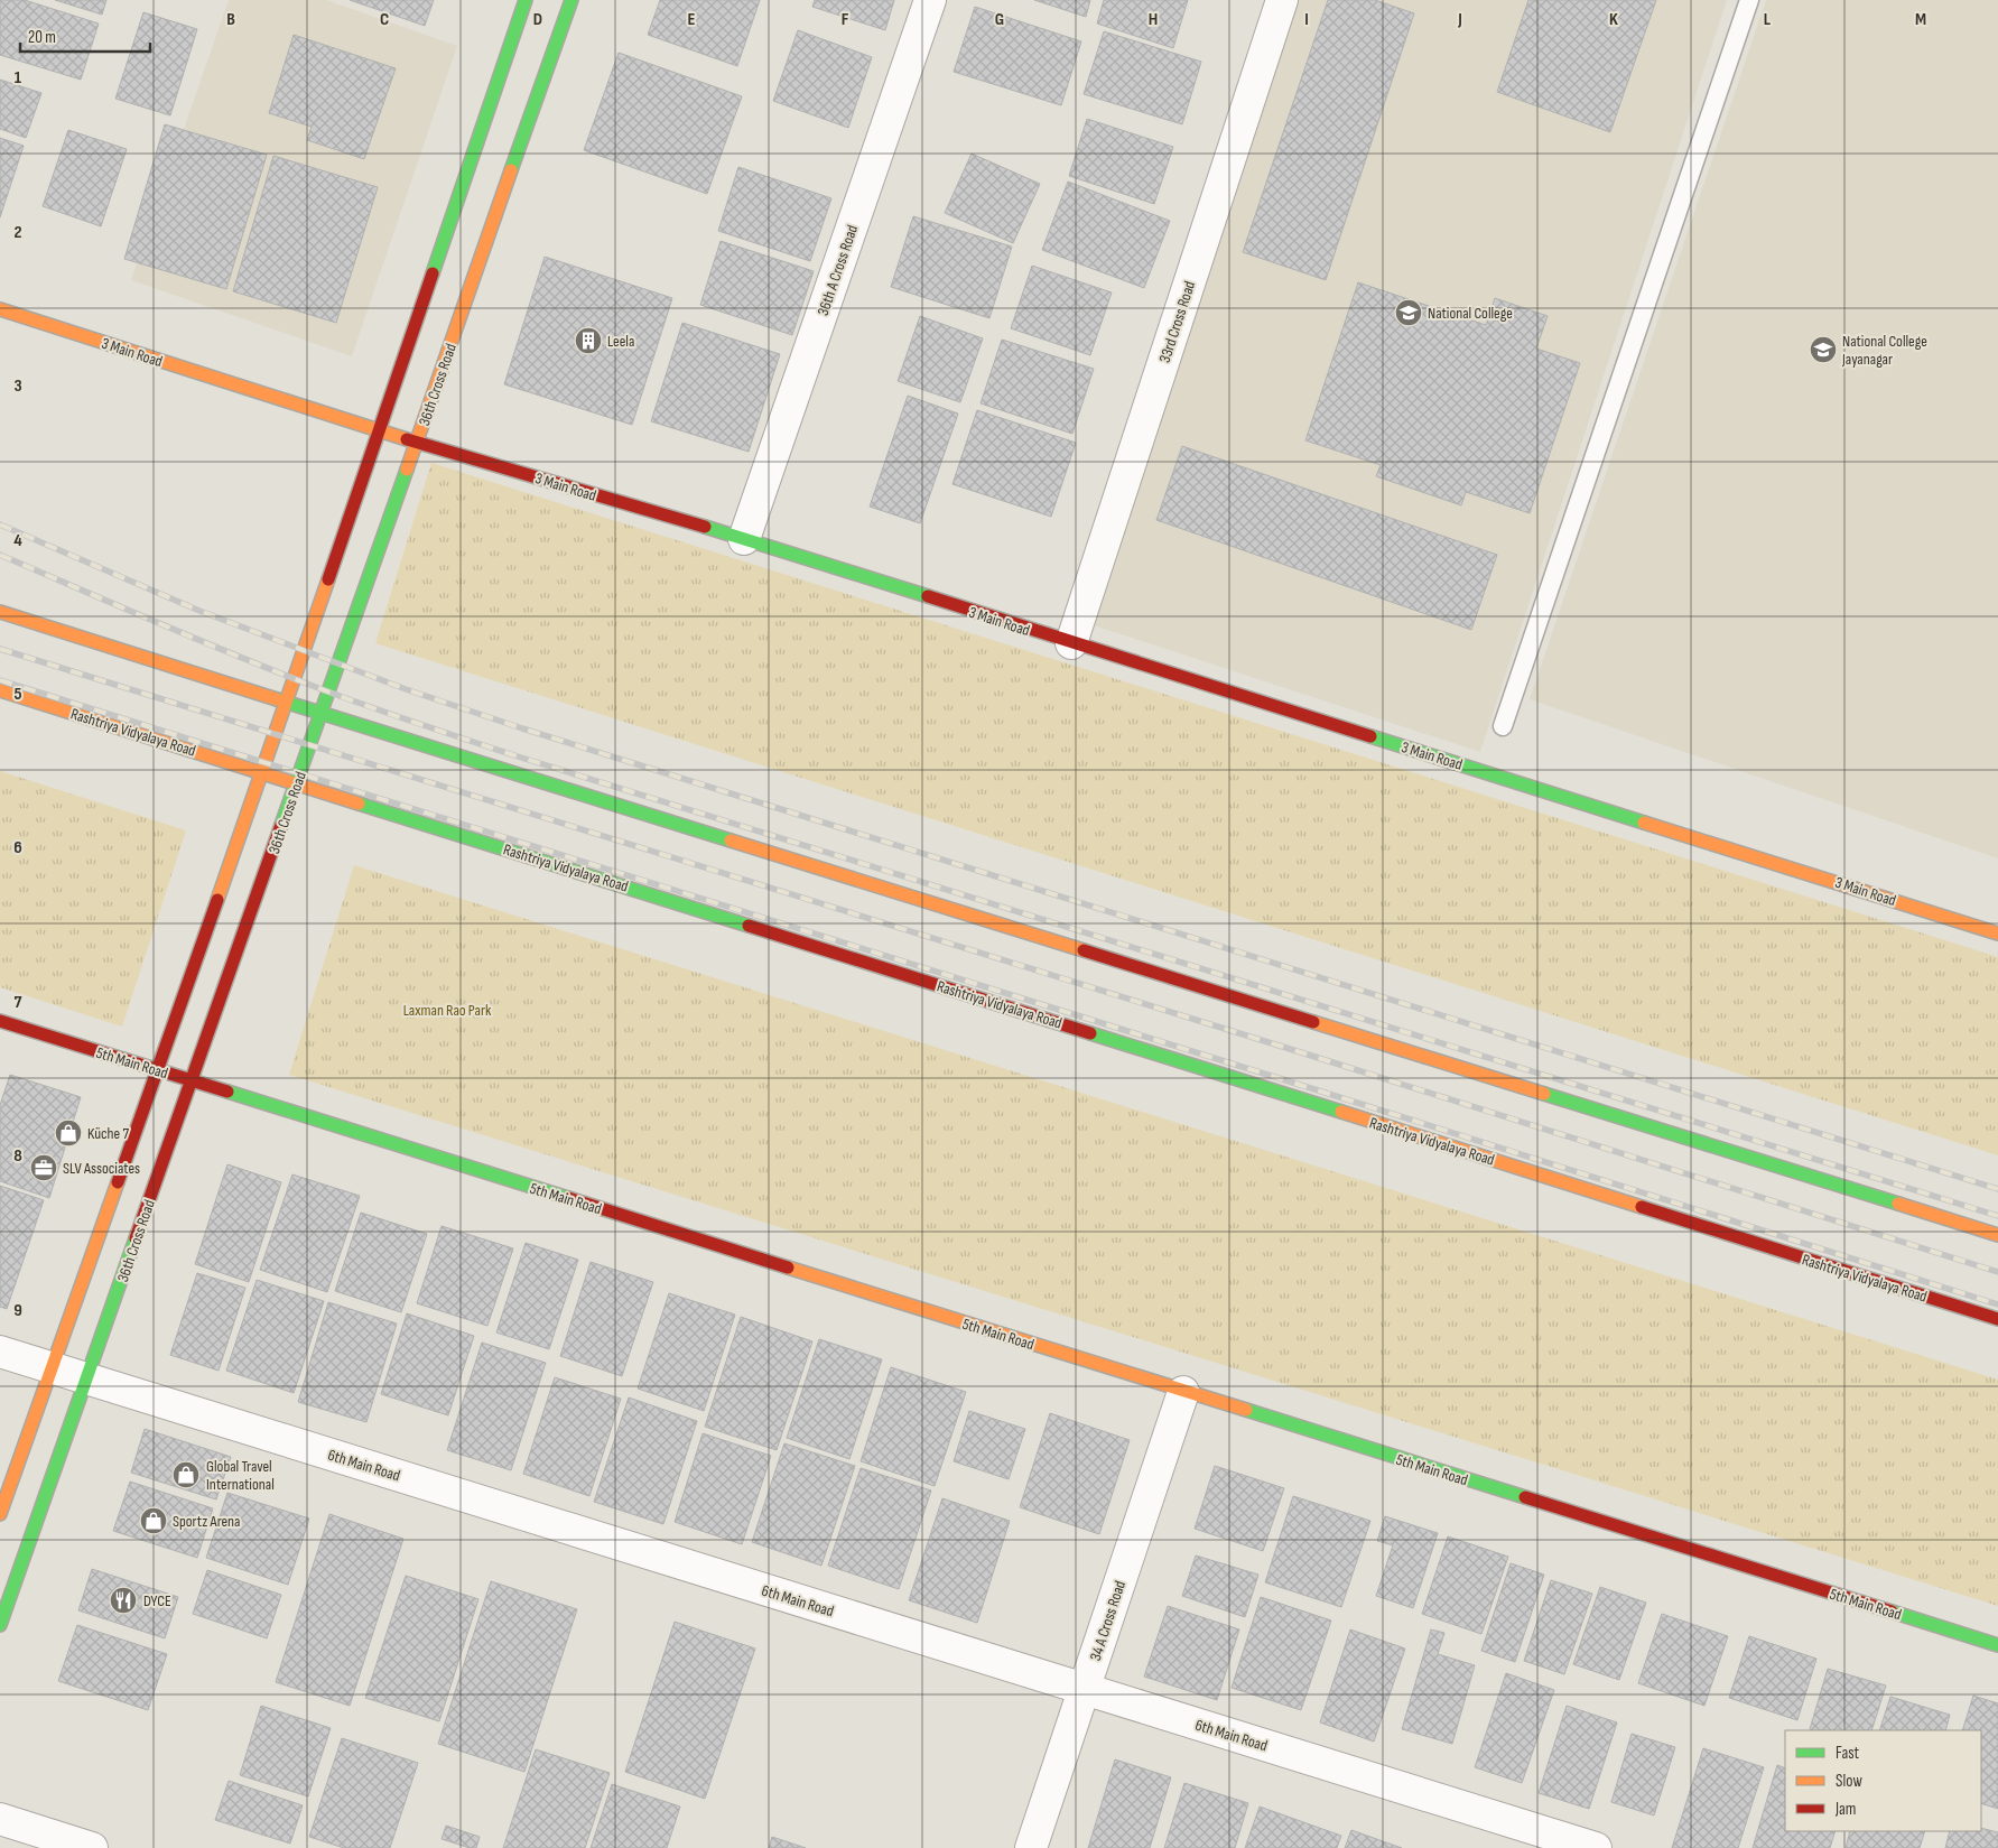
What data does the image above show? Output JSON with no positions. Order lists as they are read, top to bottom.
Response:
{
  "streets": {
    "main road": [
      "3 Main Road",
      "36th Cross Road",
      "Rashtriya Vidyalaya Road",
      "5th Main Road"
    ],
    "street": [
      "36th A Cross Road",
      "33rd Cross Road",
      "6th Main Road",
      "34 A Cross Road"
    ]
  },
  "crossings": [
    ["36th A Cross Road", "3 Main Road"],
    ["33rd Cross Road", "3 Main Road"],
    ["3 Main Road", "36th Cross Road"],
    ["36th Cross Road", "Rashtriya Vidyalaya Road"],
    ["36th Cross Road", "5th Main Road"],
    ["36th Cross Road", "6th Main Road"],
    ["5th Main Road", "34 A Cross Road"],
    ["6th Main Road", "34 A Cross Road"]
  ],
  "parks": ["Laxman Rao Park"],
  "places": {
    "school or university": ["National College", "National College Jayanagar"],
    "building": ["Leela"],
    "shop": ["Küche 7", "Global Travel International", "Sportz Arena"],
    "office": ["SLV Associates"],
    "restaurant": ["DYCE"]
  },
  "legend": ["Fast", "Slow", "Jam"],
  "scale_bar": "20 m",
  "grid": {
    "columns": [
      "B",
      "C",
      "D",
      "E",
      "F",
      "G",
      "H",
      "I",
      "J",
      "K",
      "L",
      "M"
    ],
    "rows": [
      "1",
      "2",
      "3",
      "4",
      "5",
      "6",
      "7",
      "8",
      "9"
    ]
  }
}
